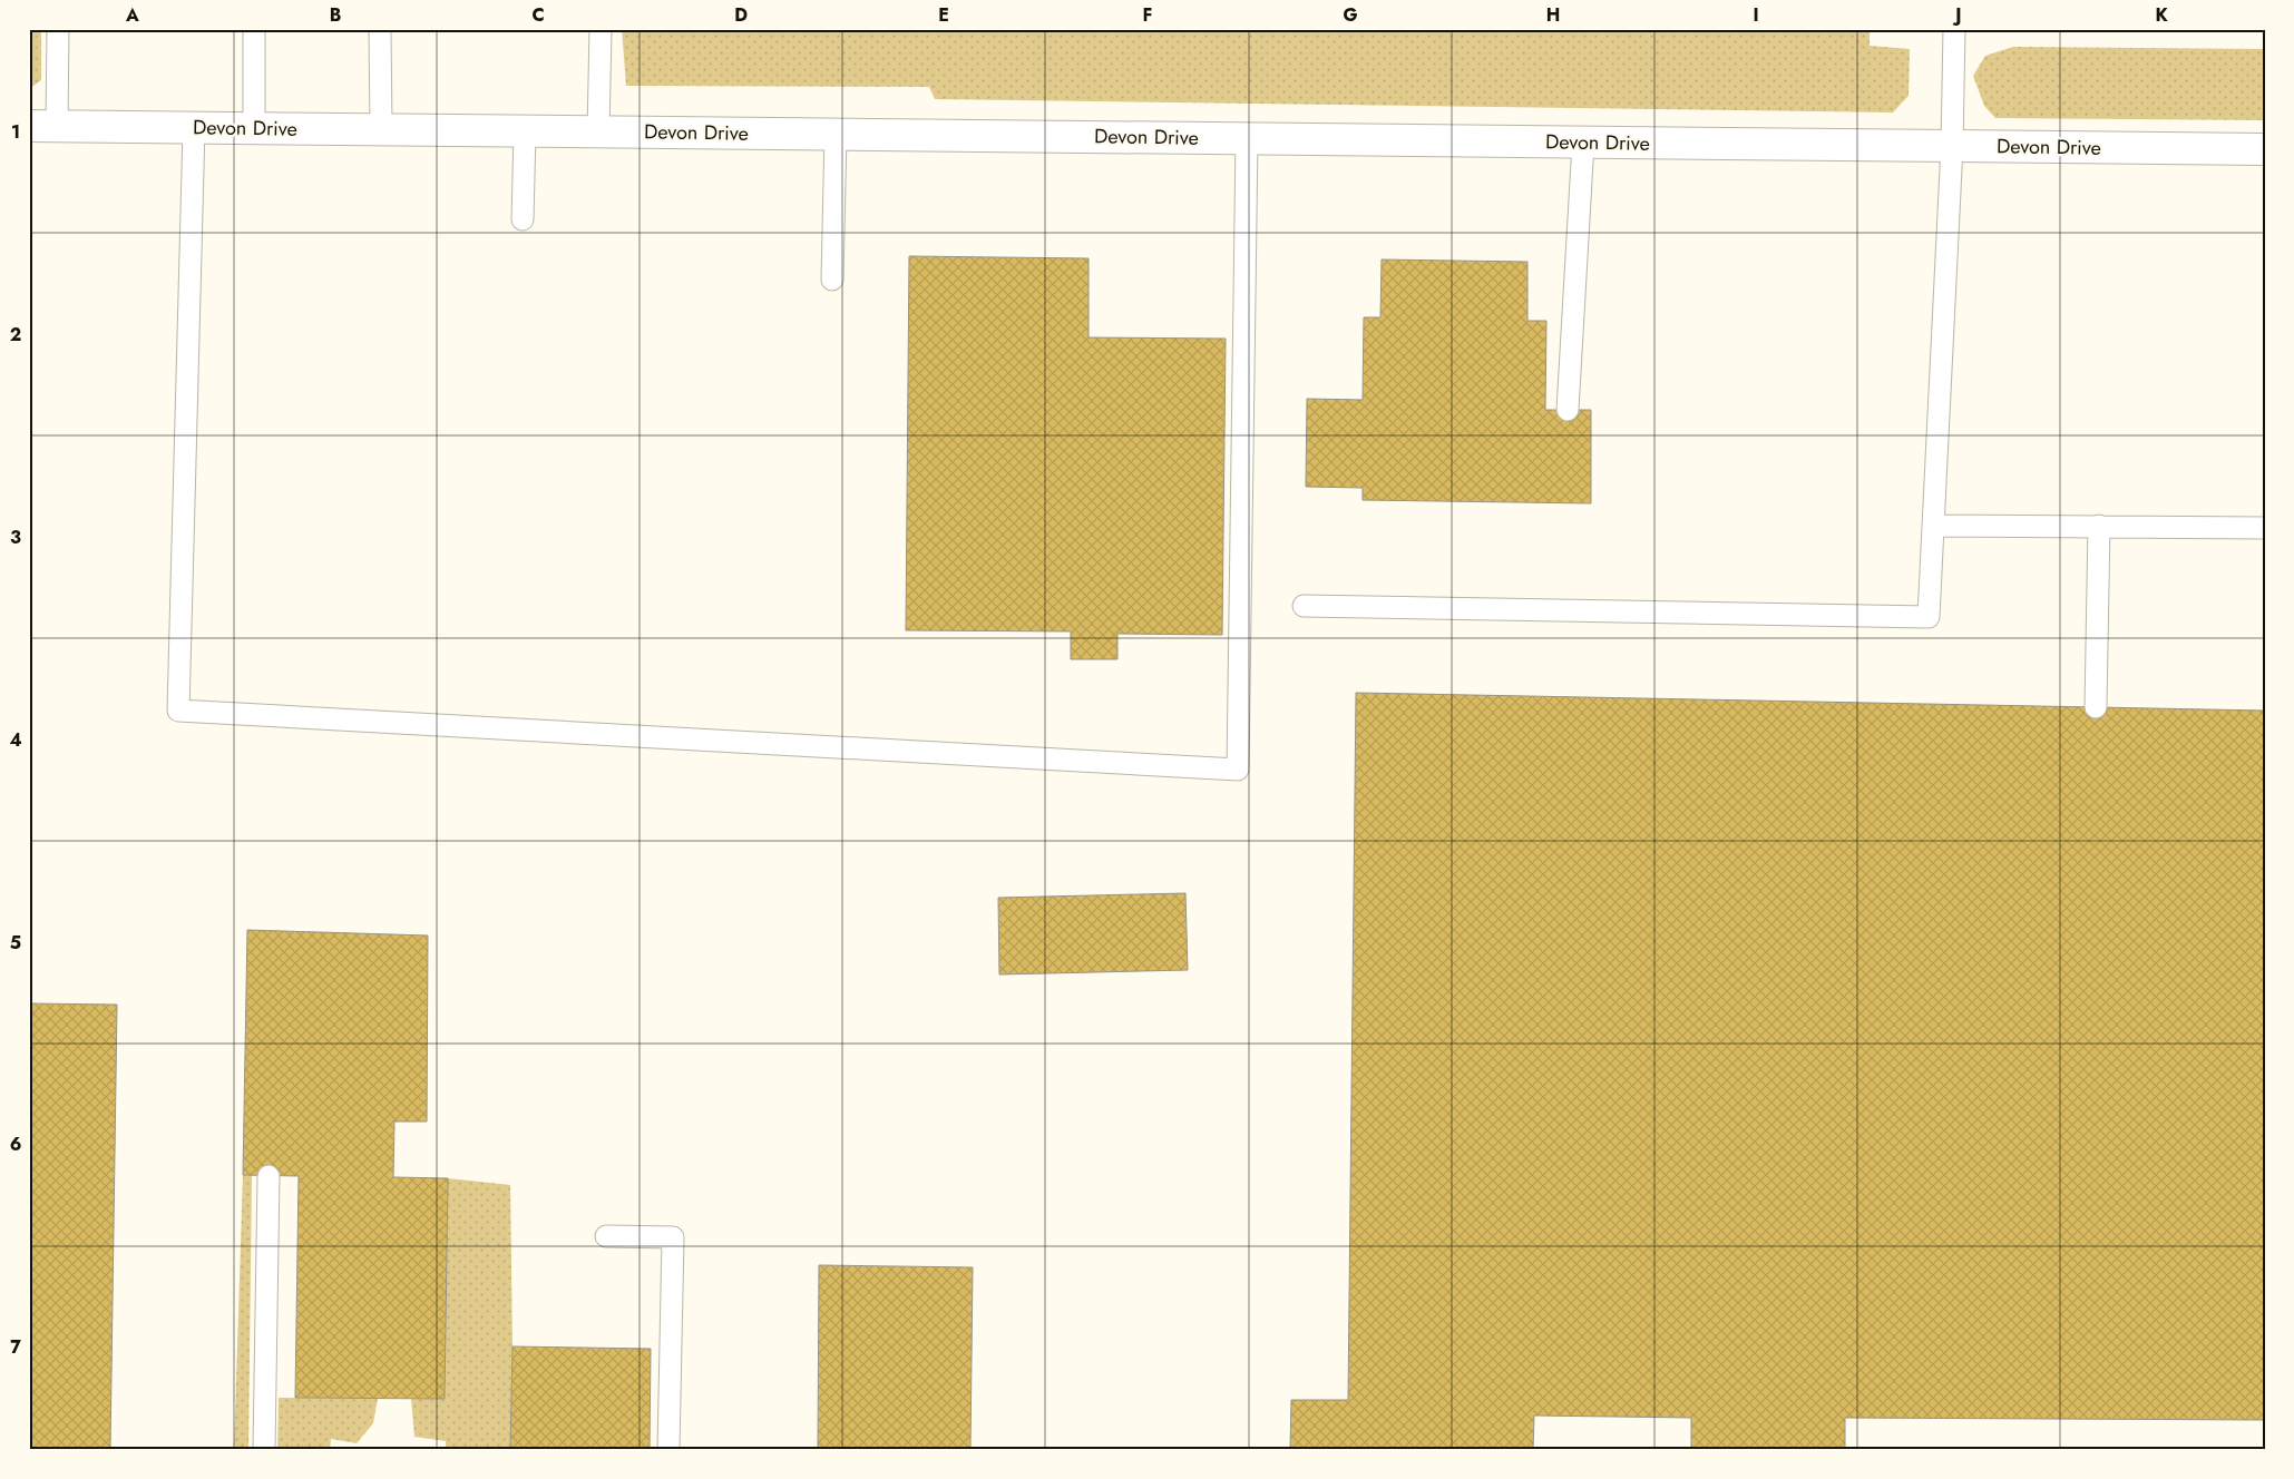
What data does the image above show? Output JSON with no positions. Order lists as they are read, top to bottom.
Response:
{
  "streets": {
    "street": ["Devon Drive"]
  },
  "grid": {
    "columns": [
      "A",
      "B",
      "C",
      "D",
      "E",
      "F",
      "G",
      "H",
      "I",
      "J",
      "K"
    ],
    "rows": [
      "1",
      "2",
      "3",
      "4",
      "5",
      "6",
      "7"
    ]
  }
}
